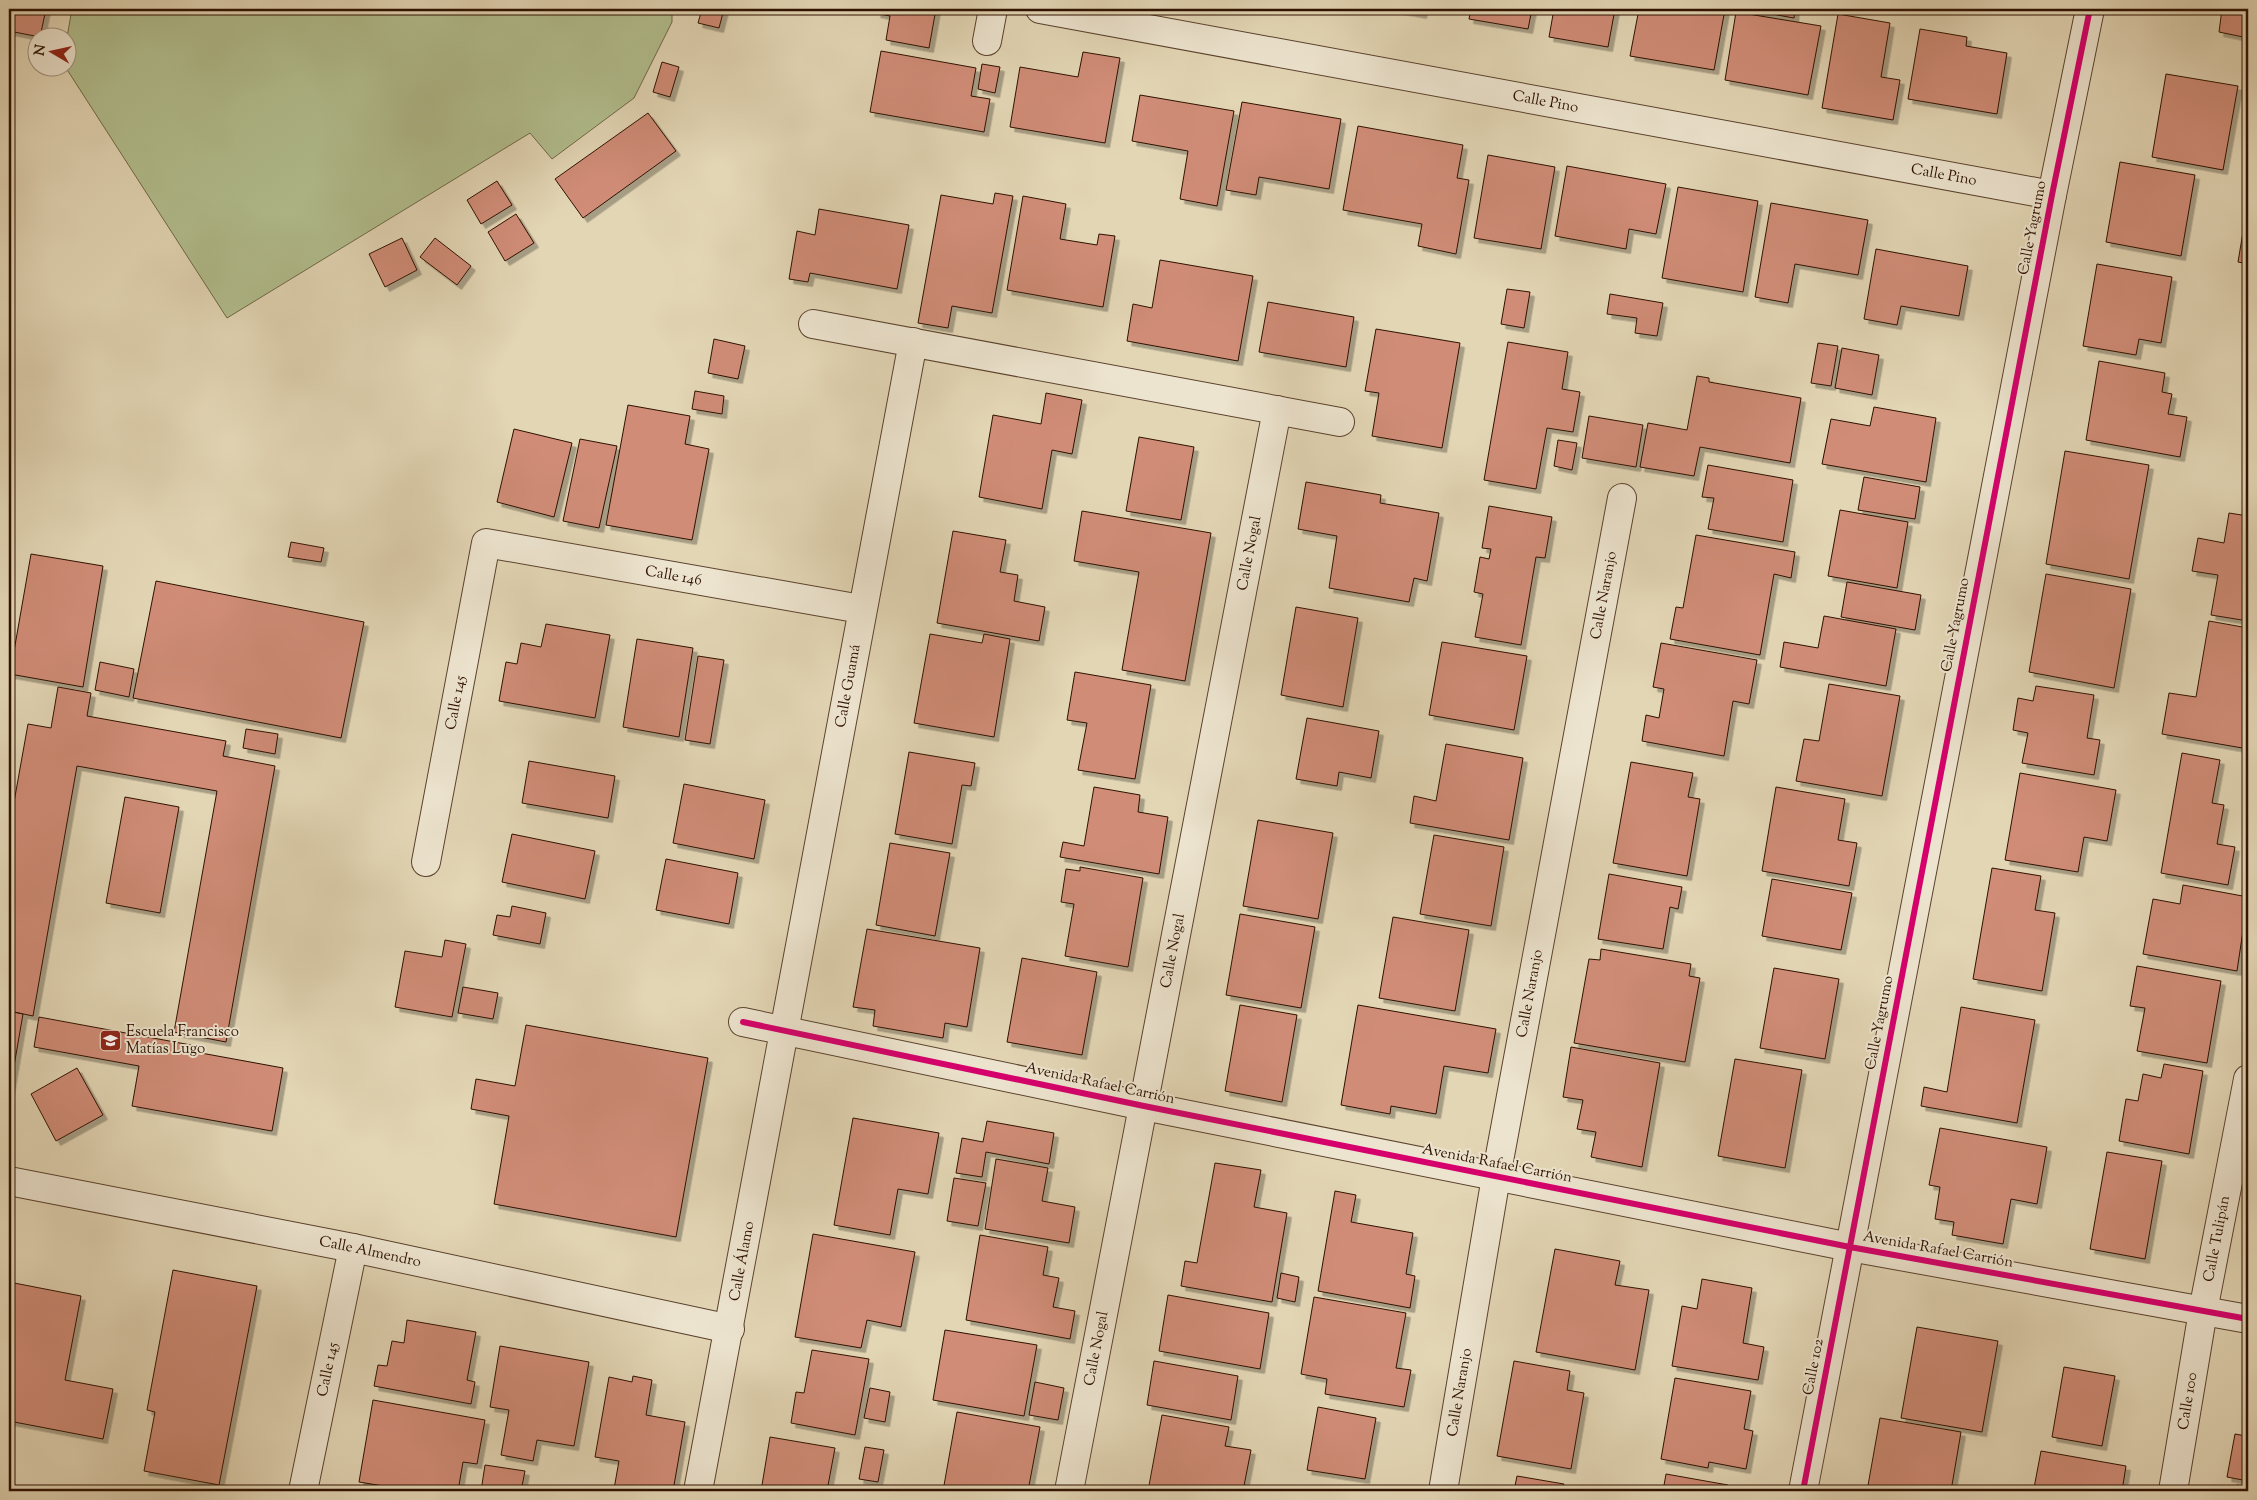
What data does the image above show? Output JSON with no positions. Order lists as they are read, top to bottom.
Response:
{
  "streets": {
    "street": [
      "Calle Pino",
      "Calle Yagrumo",
      "Calle Nogal",
      "Calle 146",
      "Calle Naranjo",
      "Calle Guamá",
      "Calle 145",
      "Avenida Rafael Carrión",
      "Calle Tulipán",
      "Calle Almendro",
      "Calle Álamo",
      "Calle 102",
      "Calle 100"
    ]
  },
  "crossings": [
    ["Calle Pino", "Calle Yagrumo"],
    ["Calle Yagrumo", "Avenida Rafael Carrión"],
    ["Calle Yagrumo", "Calle 102"],
    ["Calle Nogal", "Avenida Rafael Carrión"],
    ["Calle 146", "Calle Guamá"],
    ["Calle 146", "Calle 145"],
    ["Calle Naranjo", "Avenida Rafael Carrión"],
    ["Calle Guamá", "Avenida Rafael Carrión"],
    ["Calle Guamá", "Calle Álamo"],
    ["Calle 145", "Calle Almendro"],
    ["Avenida Rafael Carrión", "Calle Tulipán"],
    ["Avenida Rafael Carrión", "Calle Álamo"],
    ["Avenida Rafael Carrión", "Calle 102"],
    ["Avenida Rafael Carrión", "Calle 100"],
    ["Calle Tulipán", "Calle 100"],
    ["Calle Almendro", "Calle Álamo"]
  ],
  "places": {
    "school or university": ["Escuela Francisco Matías Lugo"]
  },
  "north": "left"
}
